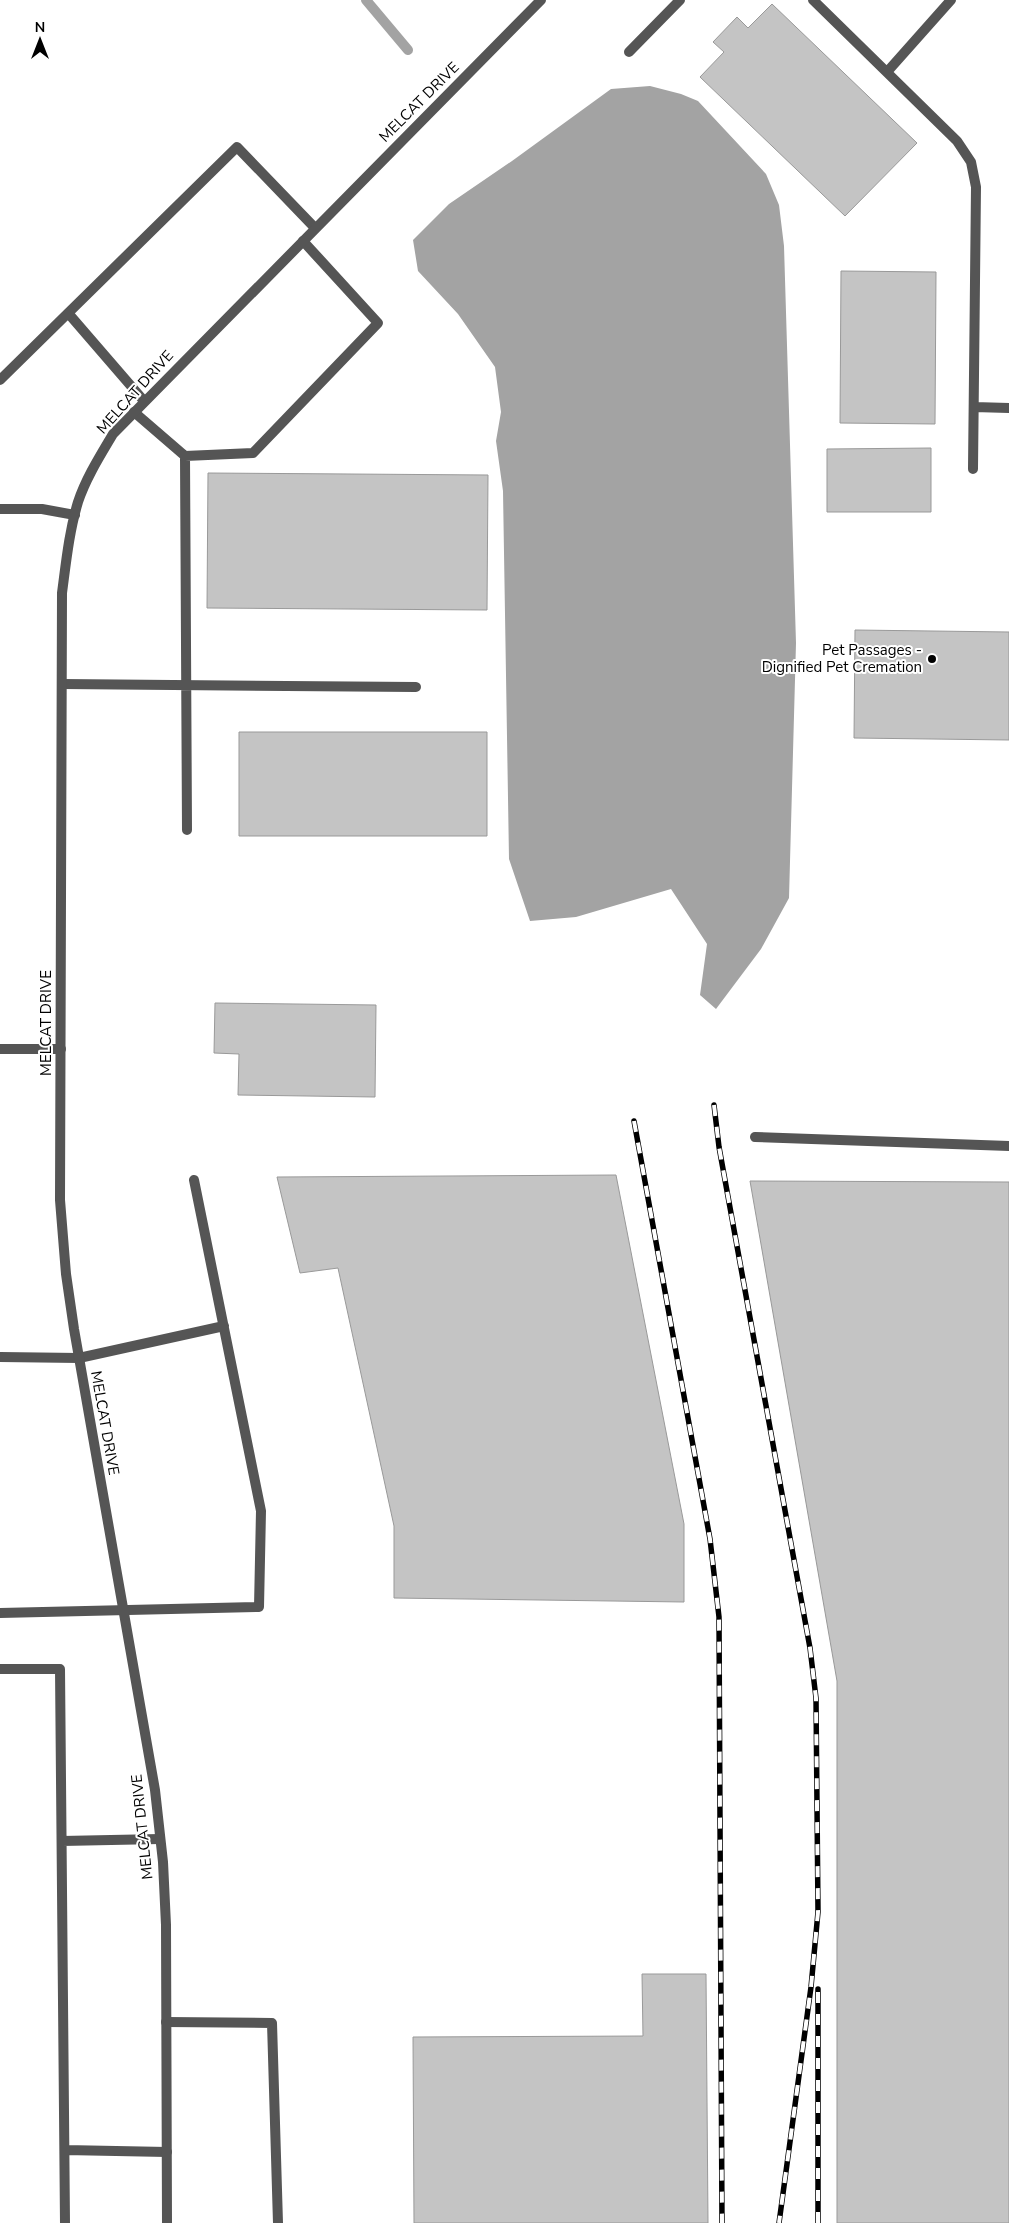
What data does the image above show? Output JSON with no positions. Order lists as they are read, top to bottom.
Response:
{
  "streets": {
    "street": ["MELCAT DRIVE"]
  },
  "places": ["Pet Passages - Dignified Pet Cremation"],
  "north": "top"
}
